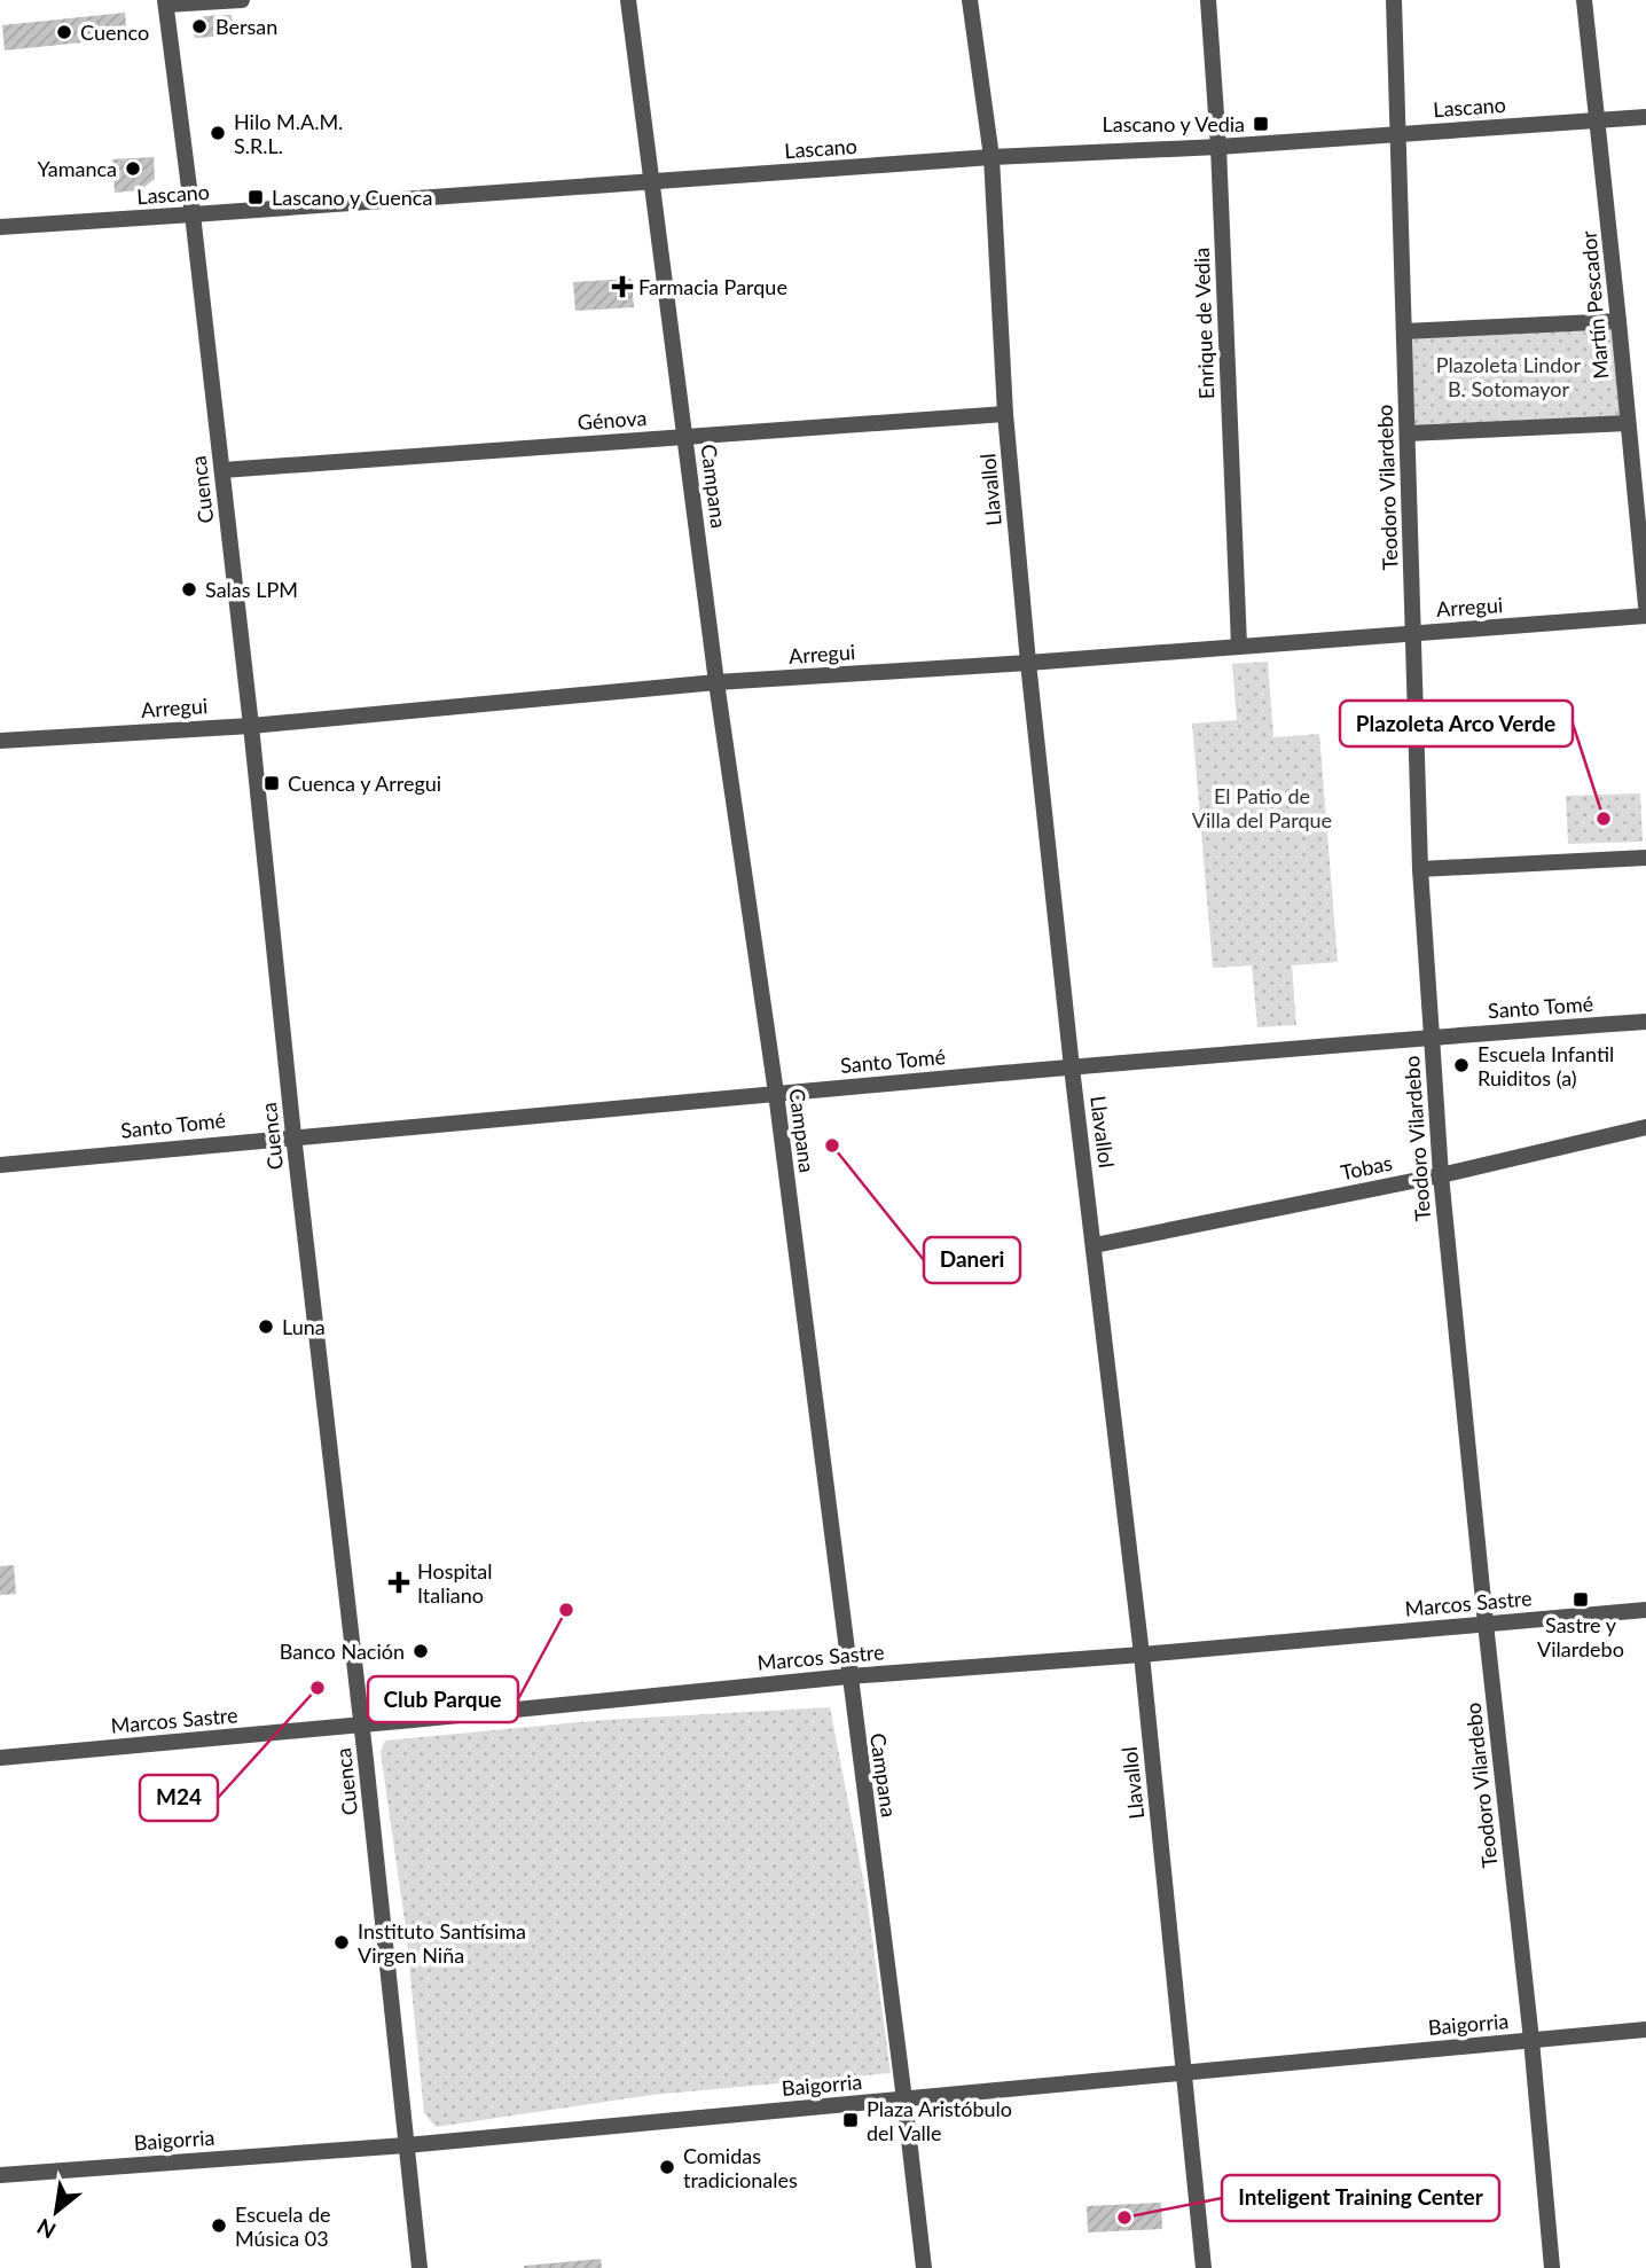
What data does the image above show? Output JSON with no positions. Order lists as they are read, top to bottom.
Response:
{
  "streets": {
    "street": [
      "Lascano",
      "Martín Pescador",
      "Enrique de Vedia",
      "Génova",
      "Campana",
      "Teodoro Vilardebo",
      "Cuenca",
      "Llavallol",
      "Arregui",
      "Santo Tomé",
      "Tobas",
      "Marcos Sastre",
      "Baigorria"
    ]
  },
  "crossings": [
    ["Lascano", "Martín Pescador"],
    ["Lascano", "Enrique de Vedia"],
    ["Lascano", "Campana"],
    ["Lascano", "Teodoro Vilardebo"],
    ["Lascano", "Cuenca"],
    ["Lascano", "Llavallol"],
    ["Enrique de Vedia", "Arregui"],
    ["Génova", "Campana"],
    ["Génova", "Cuenca"],
    ["Génova", "Llavallol"],
    ["Campana", "Arregui"],
    ["Campana", "Santo Tomé"],
    ["Campana", "Marcos Sastre"],
    ["Campana", "Baigorria"],
    ["Teodoro Vilardebo", "Arregui"],
    ["Teodoro Vilardebo", "Santo Tomé"],
    ["Teodoro Vilardebo", "Tobas"],
    ["Teodoro Vilardebo", "Marcos Sastre"],
    ["Teodoro Vilardebo", "Baigorria"],
    ["Cuenca", "Arregui"],
    ["Cuenca", "Santo Tomé"],
    ["Cuenca", "Marcos Sastre"],
    ["Cuenca", "Baigorria"],
    ["Llavallol", "Arregui"],
    ["Llavallol", "Santo Tomé"],
    ["Llavallol", "Tobas"],
    ["Llavallol", "Marcos Sastre"],
    ["Llavallol", "Baigorria"]
  ],
  "parks": ["Plazoleta Lindor B. Sotomayor", "El Patio de Villa del Parque"],
  "places": {
    "other": [
      "Bersan",
      "Cuenco",
      "Hilo M.A.M. S.R.L.",
      "Yamanca",
      "Salas LPM",
      "Plazoleta Arco Verde",
      "Escuela Infantil Ruiditos (a)",
      "Daneri",
      "Luna",
      "Club Parque",
      "Banco Nación",
      "M24",
      "Instituto Santísima Virgen Niña",
      "Comidas tradicionales",
      "Inteligent Training Center",
      "Escuela de Música 03"
    ],
    "transit": [
      "Lascano y Vedia",
      "Lascano y Cuenca",
      "Cuenca y Arregui",
      "Sastre y Vilardebo",
      "Plaza Aristóbulo del Valle"
    ],
    "health": ["Farmacia Parque", "Hospital Italiano"]
  },
  "north": "bottom left"
}
